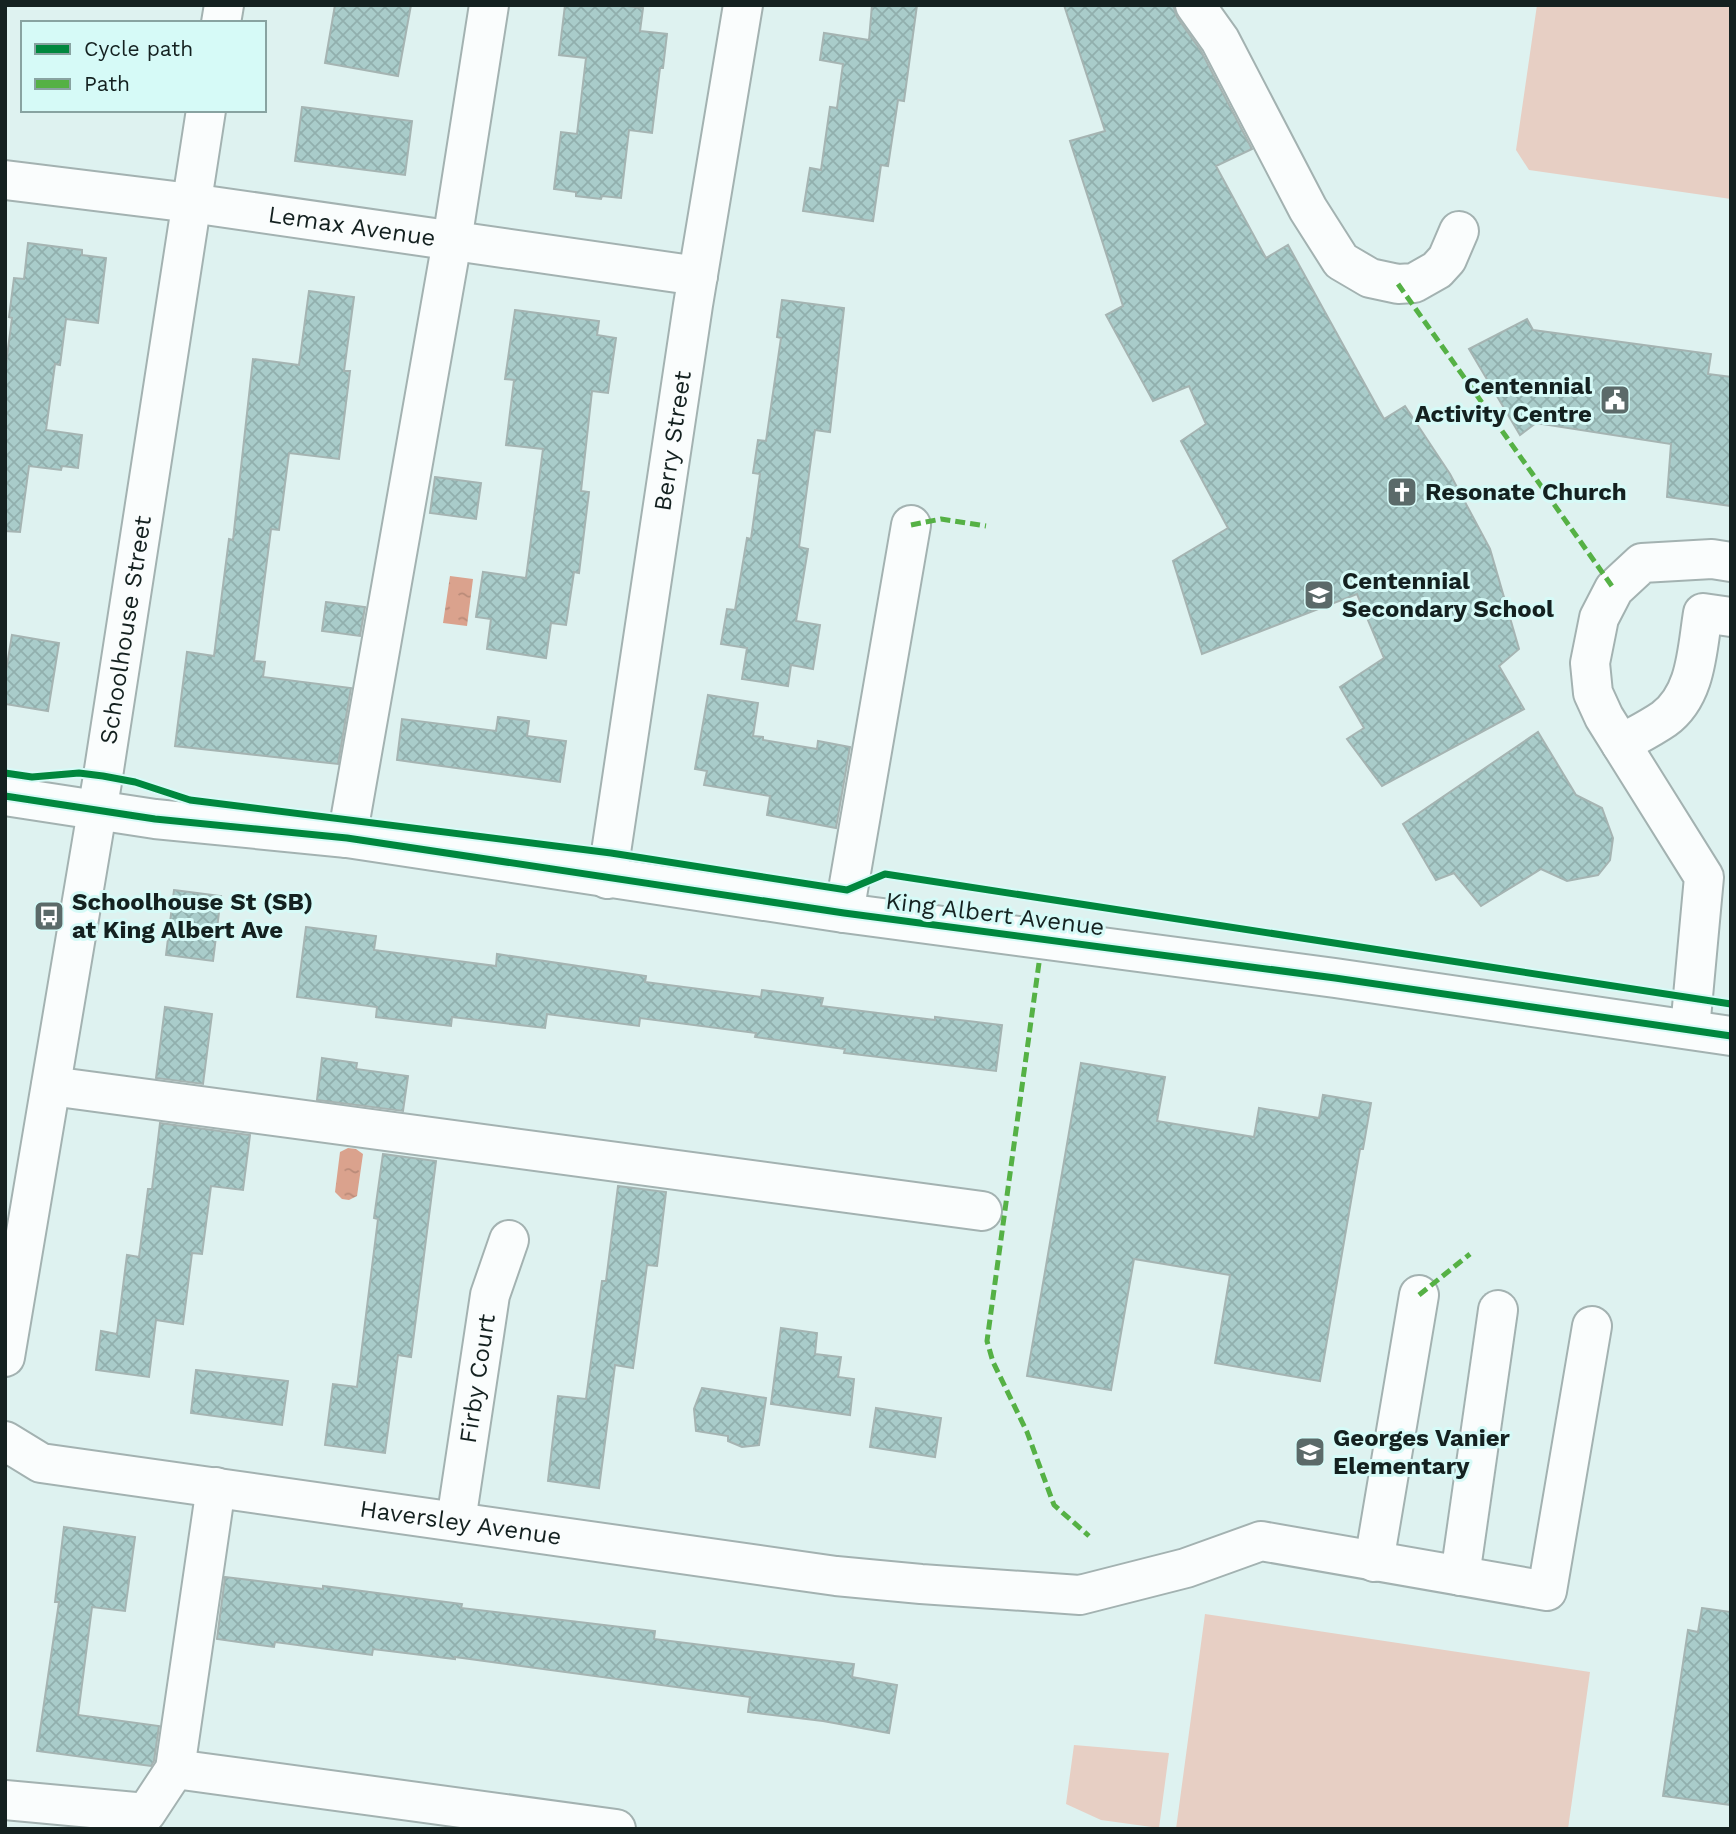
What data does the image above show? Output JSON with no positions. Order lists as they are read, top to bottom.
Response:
{
  "streets": {
    "street": [
      "Lemax Avenue",
      "Berry Street",
      "Schoolhouse Street",
      "King Albert Avenue",
      "Firby Court",
      "Haversley Avenue"
    ]
  },
  "crossings": [
    ["Lemax Avenue", "Berry Street"],
    ["Lemax Avenue", "Schoolhouse Street"],
    ["Berry Street", "King Albert Avenue"],
    ["Schoolhouse Street", "King Albert Avenue"],
    ["Firby Court", "Haversley Avenue"]
  ],
  "places": {
    "public building": ["Centennial Activity Centre"],
    "church": ["Resonate Church"],
    "school or university": ["Centennial Secondary School", "Georges Vanier Elementary"],
    "bus stop": ["Schoolhouse St (SB) at King Albert Ave"]
  },
  "legend": ["Cycle path", "Path"]
}
